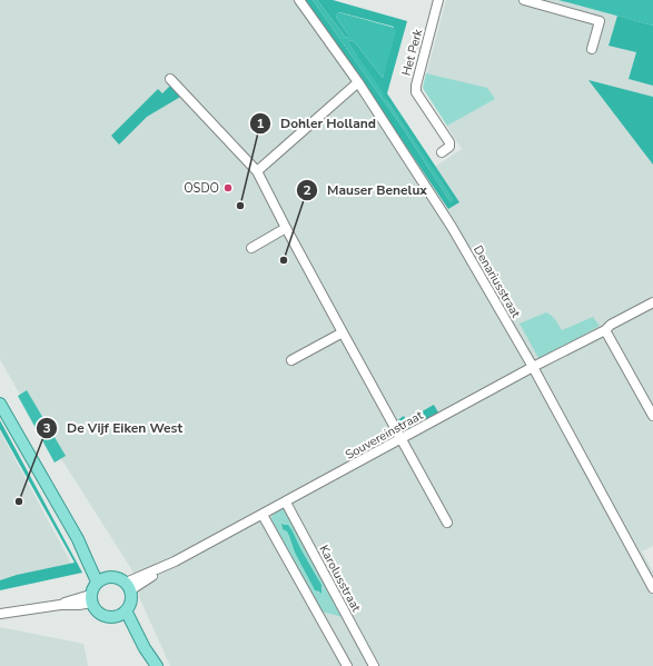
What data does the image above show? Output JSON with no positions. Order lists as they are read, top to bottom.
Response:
{
  "streets": {
    "street": [
      "Het Perk",
      "Denariusstraat",
      "Souvereinstraat",
      "Karolusstraat"
    ]
  },
  "crossings": [
    ["Denariusstraat", "Souvereinstraat"],
    ["Souvereinstraat", "Karolusstraat"]
  ],
  "places": [
    "OSDO",
    "Dohler Holland",
    "Mauser Benelux",
    "De Vijf Eiken West"
  ]
}
